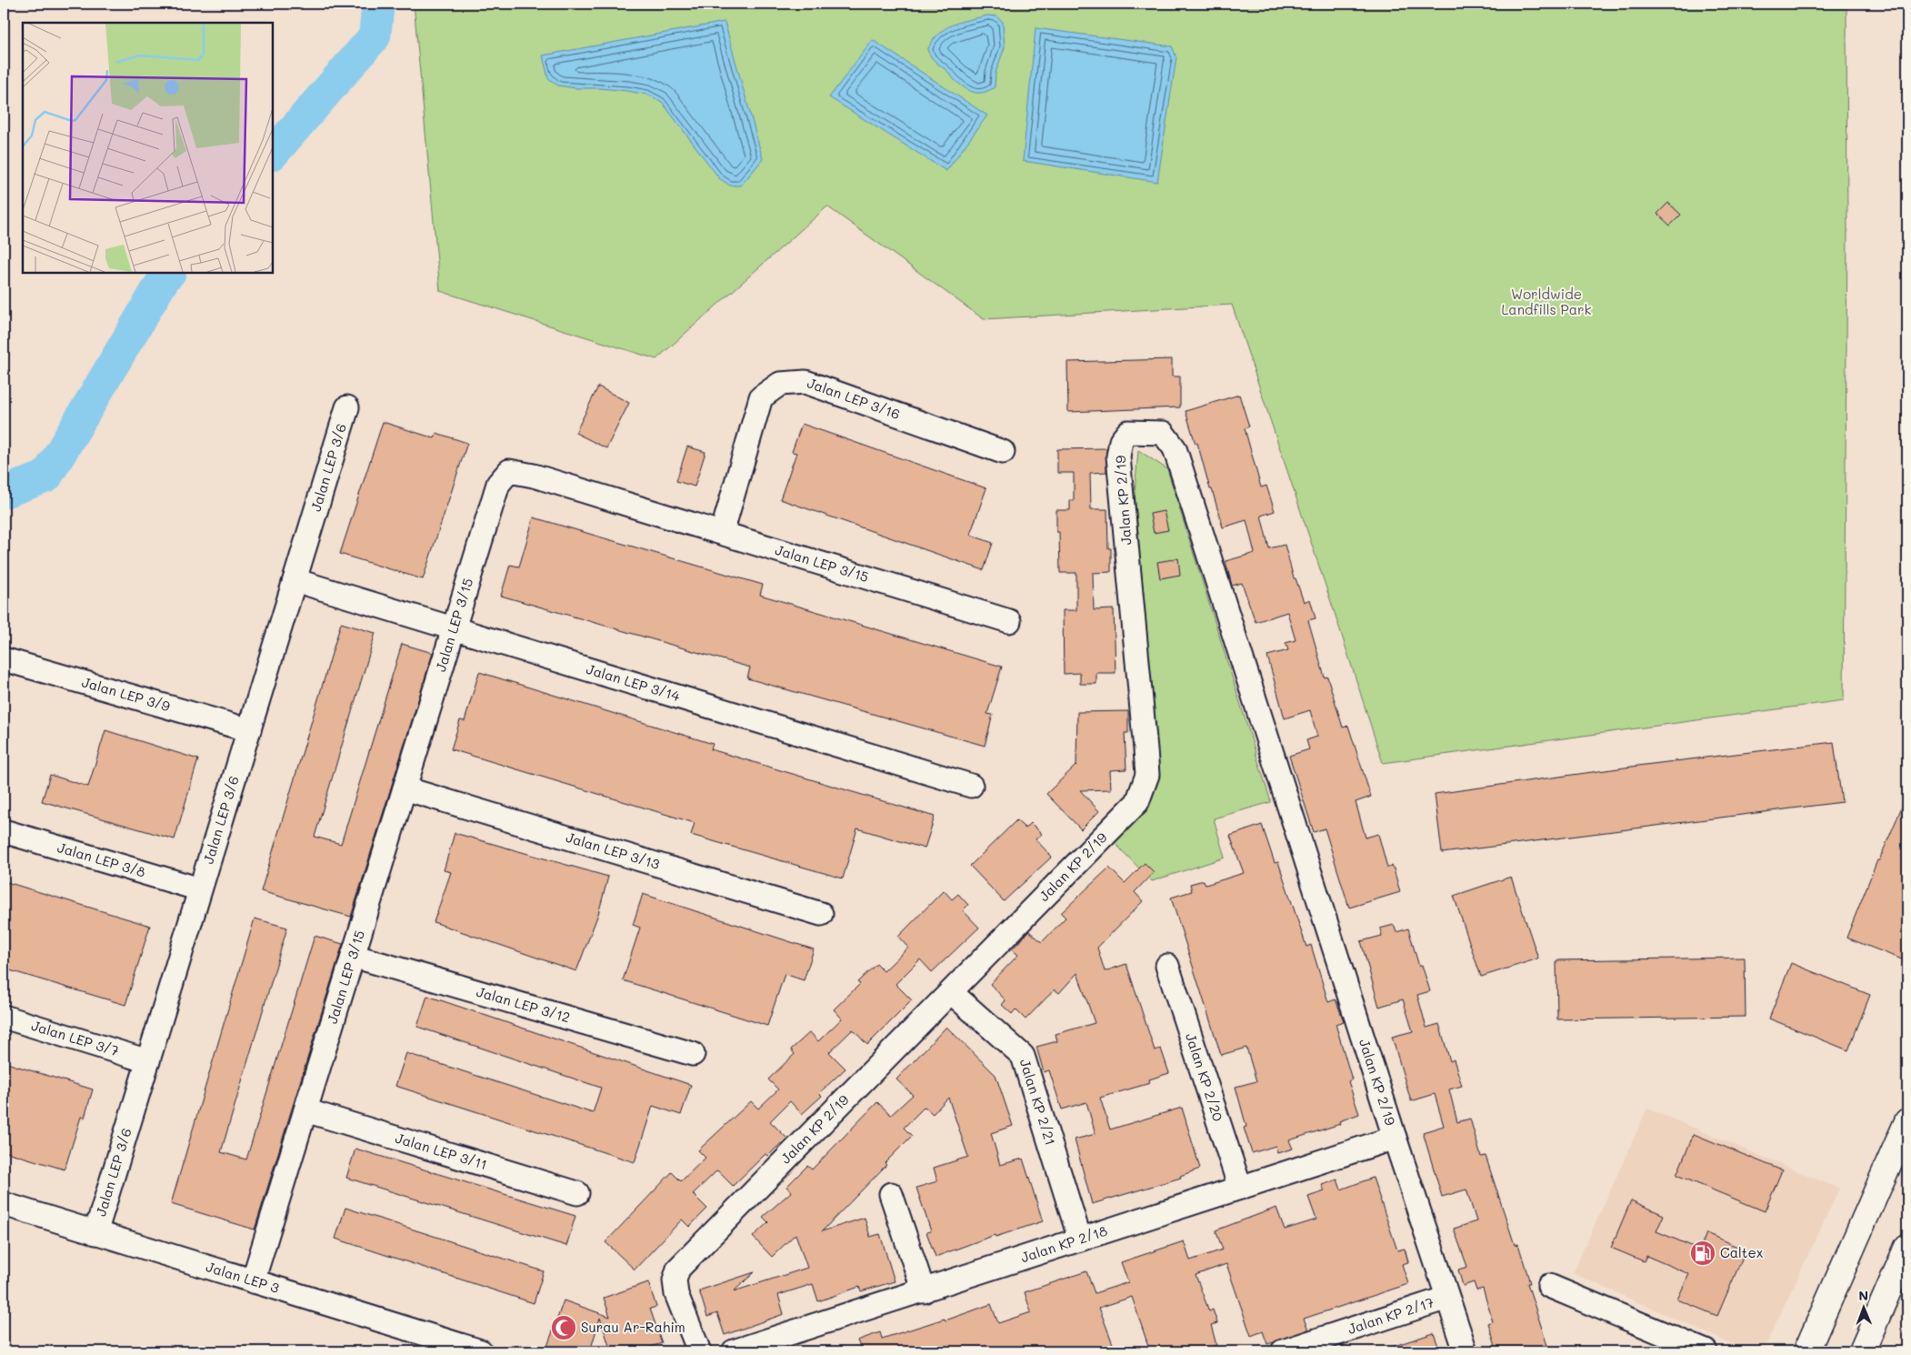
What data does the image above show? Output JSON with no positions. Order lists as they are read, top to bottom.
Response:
{
  "streets": {
    "street": [
      "Jalan LEP 3/16",
      "Jalan LEP 3/6",
      "Jalan KP 2/19",
      "Jalan LEP 3/15",
      "Jalan LEP 3/14",
      "Jalan LEP 3/9",
      "Jalan LEP 3/13",
      "Jalan LEP 3/8",
      "Jalan LEP 3/12",
      "Jalan LEP 3/7",
      "Jalan KP 2/20",
      "Jalan KP 2/21",
      "Jalan LEP 3/11",
      "Jalan KP 2/18",
      "Jalan LEP 3",
      "Jalan KP 2/17"
    ]
  },
  "crossings": [
    ["Jalan LEP 3/16", "Jalan LEP 3/15"],
    ["Jalan LEP 3/6", "Jalan LEP 3/14"],
    ["Jalan LEP 3/6", "Jalan LEP 3/9"],
    ["Jalan LEP 3/6", "Jalan LEP 3/8"],
    ["Jalan LEP 3/6", "Jalan LEP 3/7"],
    ["Jalan LEP 3/6", "Jalan LEP 3"],
    ["Jalan KP 2/19", "Jalan KP 2/21"],
    ["Jalan KP 2/19", "Jalan KP 2/18"],
    ["Jalan KP 2/19", "Jalan KP 2/17"],
    ["Jalan LEP 3/15", "Jalan LEP 3/14"],
    ["Jalan LEP 3/15", "Jalan LEP 3/13"],
    ["Jalan LEP 3/15", "Jalan LEP 3/12"],
    ["Jalan LEP 3/15", "Jalan LEP 3/11"],
    ["Jalan LEP 3/15", "Jalan LEP 3"],
    ["Jalan KP 2/20", "Jalan KP 2/18"],
    ["Jalan KP 2/21", "Jalan KP 2/18"]
  ],
  "parks": ["Worldwide Landfills Park"],
  "places": {
    "fuel station": ["Caltex"],
    "mosque": ["Surau Ar-Rahim"]
  },
  "north": "top"
}
